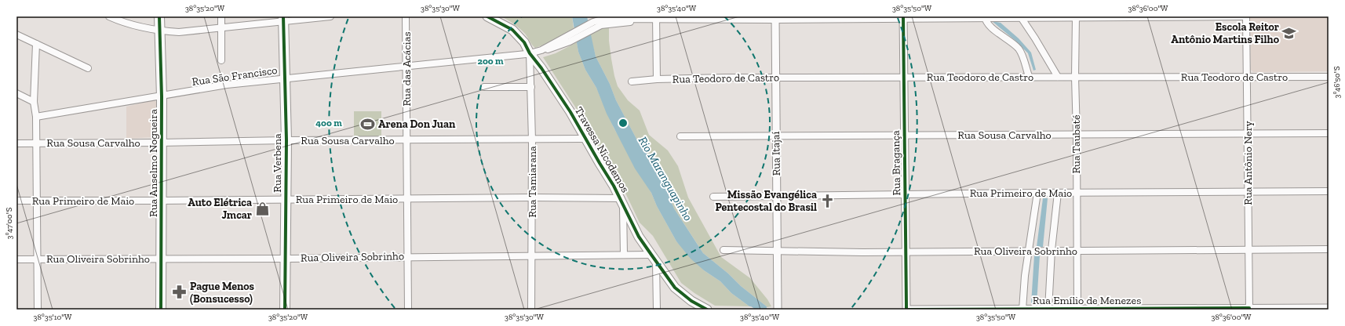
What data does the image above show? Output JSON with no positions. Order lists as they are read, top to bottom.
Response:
{
  "streets": {
    "main road": ["Travessa Nicodemos", "Rua Anselmo Nogueira", "Rua Verbena"],
    "street": [
      "Rua das Acácias",
      "Rua São Francisco",
      "Rua Teodoro de Castro",
      "Rua Sousa Carvalho",
      "Rua Taubaté",
      "Rua Itajaí",
      "Rua Bragança",
      "Rua Antônio Nery",
      "Rua Tamiarana",
      "Rua Primeiro de Maio",
      "Rua Oliveira Sobrinho",
      "Rua Emílio de Menezes"
    ]
  },
  "crossings": [
    ["Rua das Acácias", "Rua São Francisco"],
    ["Rua das Acácias", "Rua Sousa Carvalho"],
    ["Rua das Acácias", "Rua Primeiro de Maio"],
    ["Rua das Acácias", "Rua Oliveira Sobrinho"],
    ["Rua São Francisco", "Travessa Nicodemos"],
    ["Rua São Francisco", "Rua Anselmo Nogueira"],
    ["Rua São Francisco", "Rua Verbena"],
    ["Rua São Francisco", "Rua Tamiarana"],
    ["Rua Teodoro de Castro", "Rua Taubaté"],
    ["Rua Teodoro de Castro", "Rua Itajaí"],
    ["Rua Teodoro de Castro", "Rua Bragança"],
    ["Rua Teodoro de Castro", "Rua Antônio Nery"],
    ["Rua Sousa Carvalho", "Rua Taubaté"],
    ["Rua Sousa Carvalho", "Travessa Nicodemos"],
    ["Rua Sousa Carvalho", "Rua Itajaí"],
    ["Rua Sousa Carvalho", "Rua Anselmo Nogueira"],
    ["Rua Sousa Carvalho", "Rua Verbena"],
    ["Rua Sousa Carvalho", "Rua Bragança"],
    ["Rua Sousa Carvalho", "Rua Antônio Nery"],
    ["Rua Sousa Carvalho", "Rua Tamiarana"],
    ["Rua Taubaté", "Rua Primeiro de Maio"],
    ["Rua Taubaté", "Rua Oliveira Sobrinho"],
    ["Rua Taubaté", "Rua Emílio de Menezes"],
    ["Travessa Nicodemos", "Rua Tamiarana"],
    ["Travessa Nicodemos", "Rua Primeiro de Maio"],
    ["Travessa Nicodemos", "Rua Oliveira Sobrinho"],
    ["Rua Itajaí", "Rua Primeiro de Maio"],
    ["Rua Itajaí", "Rua Oliveira Sobrinho"],
    ["Rua Anselmo Nogueira", "Rua Primeiro de Maio"],
    ["Rua Anselmo Nogueira", "Rua Oliveira Sobrinho"],
    ["Rua Verbena", "Rua Primeiro de Maio"],
    ["Rua Verbena", "Rua Oliveira Sobrinho"],
    ["Rua Bragança", "Rua Primeiro de Maio"],
    ["Rua Bragança", "Rua Oliveira Sobrinho"],
    ["Rua Bragança", "Rua Emílio de Menezes"],
    ["Rua Antônio Nery", "Rua Primeiro de Maio"],
    ["Rua Antônio Nery", "Rua Oliveira Sobrinho"],
    ["Rua Antônio Nery", "Rua Emílio de Menezes"],
    ["Rua Tamiarana", "Rua Primeiro de Maio"],
    ["Rua Tamiarana", "Rua Oliveira Sobrinho"]
  ],
  "water": ["Rio Maranguapinho"],
  "places": {
    "school or university": ["Escola Reitor Antônio Martins Filho"],
    "sports": ["Arena Don Juan"],
    "church": ["Missão Evangélica Pentecostal do Brasil"],
    "shop": ["Auto Elétrica Jmcar"],
    "pharmacy": ["Pague Menos (Bonsucesso)"]
  },
  "coordinates": [
    "38°35'20\"W",
    "38°35'30\"W",
    "38°35'40\"W",
    "38°35'50\"W",
    "38°36'00\"W",
    "3°46'50\"S",
    "3°47'00\"S",
    "38°35'10\"W"
  ],
  "rings": ["200 m", "400 m"]
}
